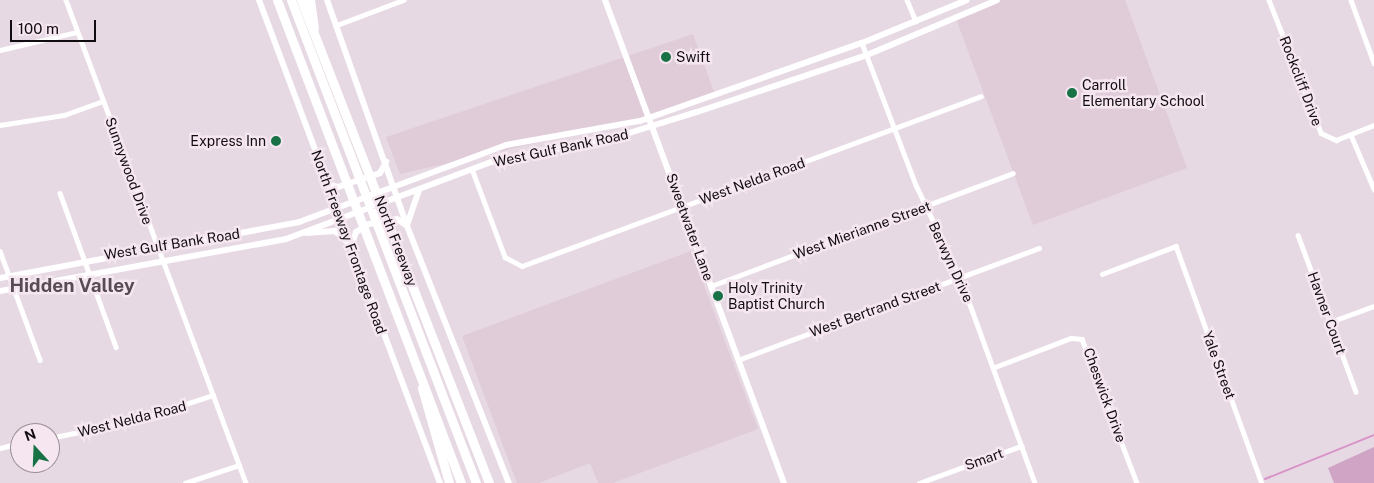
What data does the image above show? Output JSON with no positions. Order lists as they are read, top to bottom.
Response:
{
  "streets": {
    "highway": ["North Freeway"],
    "main road": ["West Gulf Bank Road", "Sweetwater Lane", "North Freeway Frontage Road"],
    "street": [
      "Rockcliff Drive",
      "Sunnywood Drive",
      "West Nelda Road",
      "West Mierianne Street",
      "Berwyn Drive",
      "West Bertrand Street",
      "Havner Court",
      "Yale Street",
      "Cheswick Drive",
      "Smart"
    ]
  },
  "crossings": [
    ["West Gulf Bank Road", "Sunnywood Drive"],
    ["West Gulf Bank Road", "West Nelda Road"],
    ["West Gulf Bank Road", "Sweetwater Lane"],
    ["West Gulf Bank Road", "North Freeway Frontage Road"],
    ["West Gulf Bank Road", "Berwyn Drive"],
    ["Sunnywood Drive", "West Nelda Road"],
    ["West Nelda Road", "Sweetwater Lane"],
    ["West Nelda Road", "Berwyn Drive"],
    ["Sweetwater Lane", "West Mierianne Street"],
    ["Sweetwater Lane", "West Bertrand Street"],
    ["West Mierianne Street", "Berwyn Drive"],
    ["Berwyn Drive", "West Bertrand Street"],
    ["Berwyn Drive", "Cheswick Drive"],
    ["Berwyn Drive", "Smart"]
  ],
  "districts": ["Hidden Valley"],
  "places": [
    "Swift",
    "Carroll Elementary School",
    "Express Inn",
    "Holy Trinity Baptist Church"
  ],
  "scale_bar": "100 m",
  "north": "top"
}
